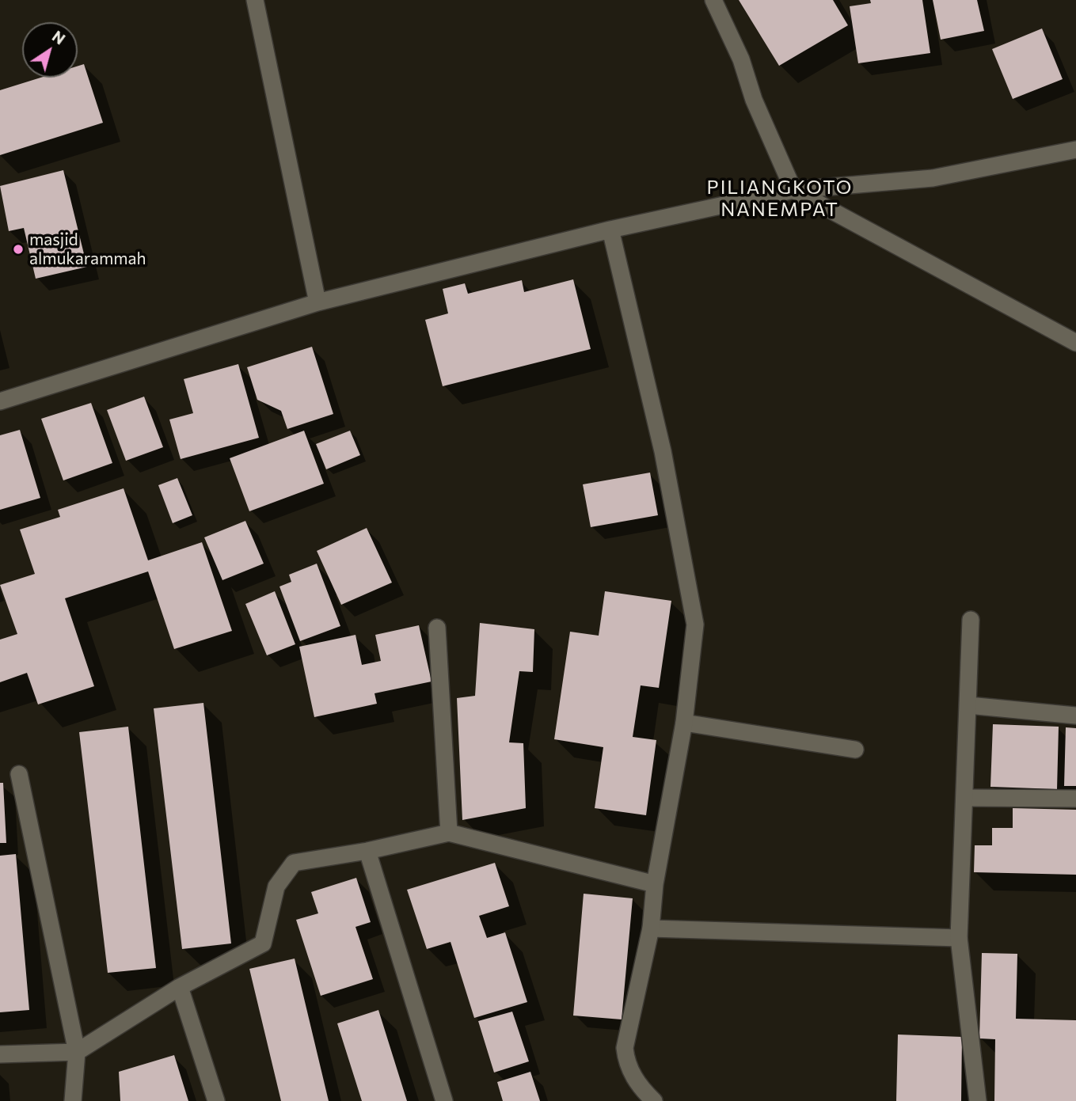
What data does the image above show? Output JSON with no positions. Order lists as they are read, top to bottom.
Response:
{
  "districts": ["PILIANGKOTO NANEMPAT"],
  "places": ["masjid almukarammah"],
  "north": "top right"
}
